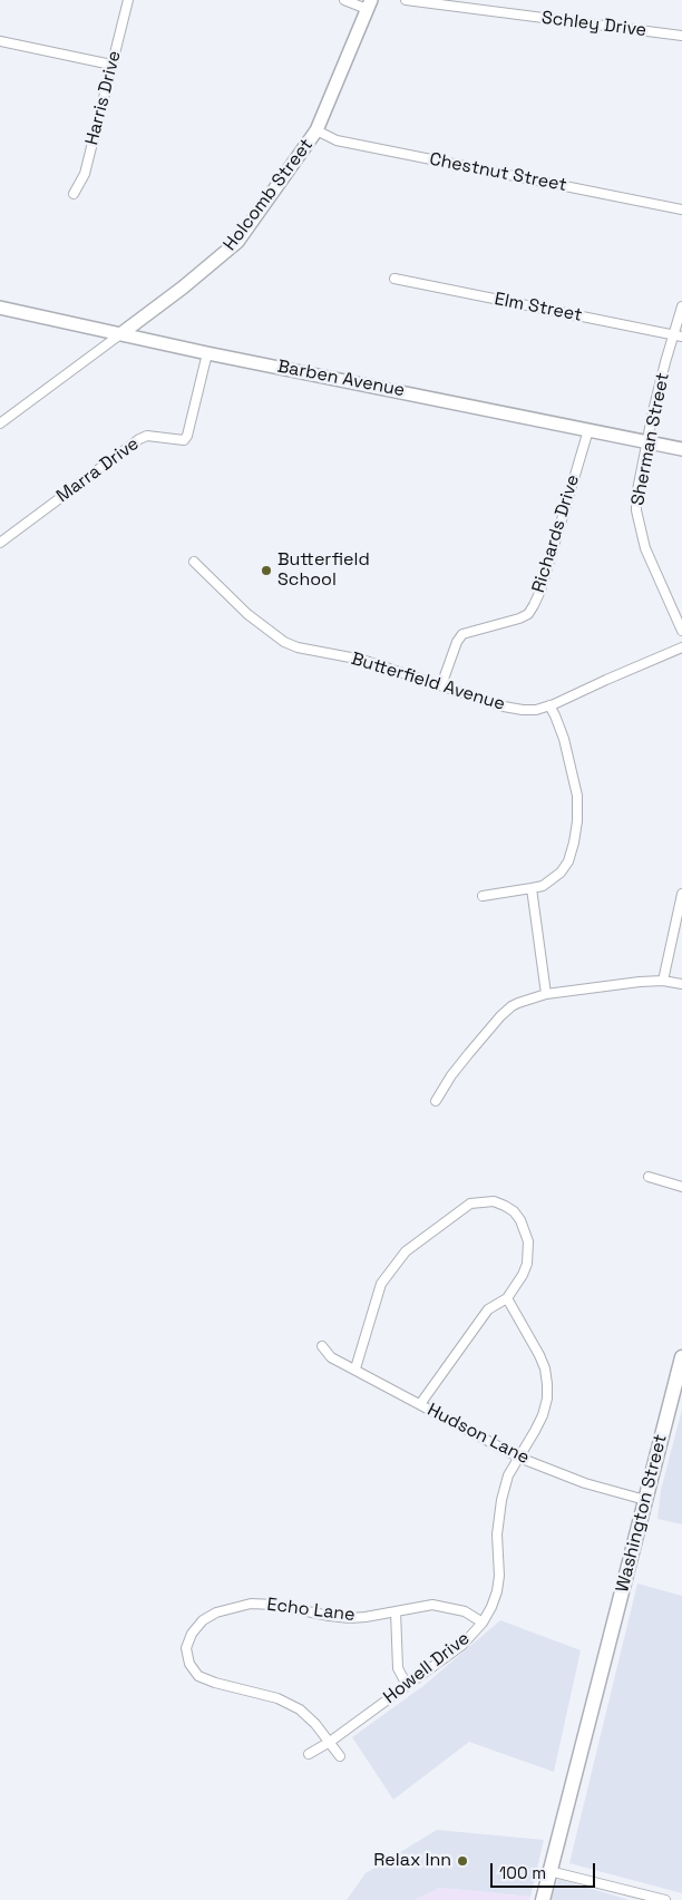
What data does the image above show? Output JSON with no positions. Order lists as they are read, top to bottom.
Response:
{
  "streets": {
    "main road": ["Washington Street"],
    "street": [
      "Schley Drive",
      "Harris Drive",
      "Chestnut Street",
      "Holcomb Street",
      "Elm Street",
      "Barben Avenue",
      "Sherman Street",
      "Marra Drive",
      "Richards Drive",
      "Butterfield Avenue",
      "Hudson Lane",
      "Echo Lane",
      "Howell Drive"
    ]
  },
  "crossings": [
    ["Chestnut Street", "Holcomb Street"],
    ["Holcomb Street", "Barben Avenue"],
    ["Elm Street", "Sherman Street"],
    ["Barben Avenue", "Sherman Street"],
    ["Barben Avenue", "Marra Drive"],
    ["Barben Avenue", "Richards Drive"],
    ["Richards Drive", "Butterfield Avenue"],
    ["Hudson Lane", "Washington Street"],
    ["Hudson Lane", "Howell Drive"],
    ["Echo Lane", "Howell Drive"]
  ],
  "places": ["Butterfield School", "Relax Inn"],
  "scale_bar": "100 m"
}
